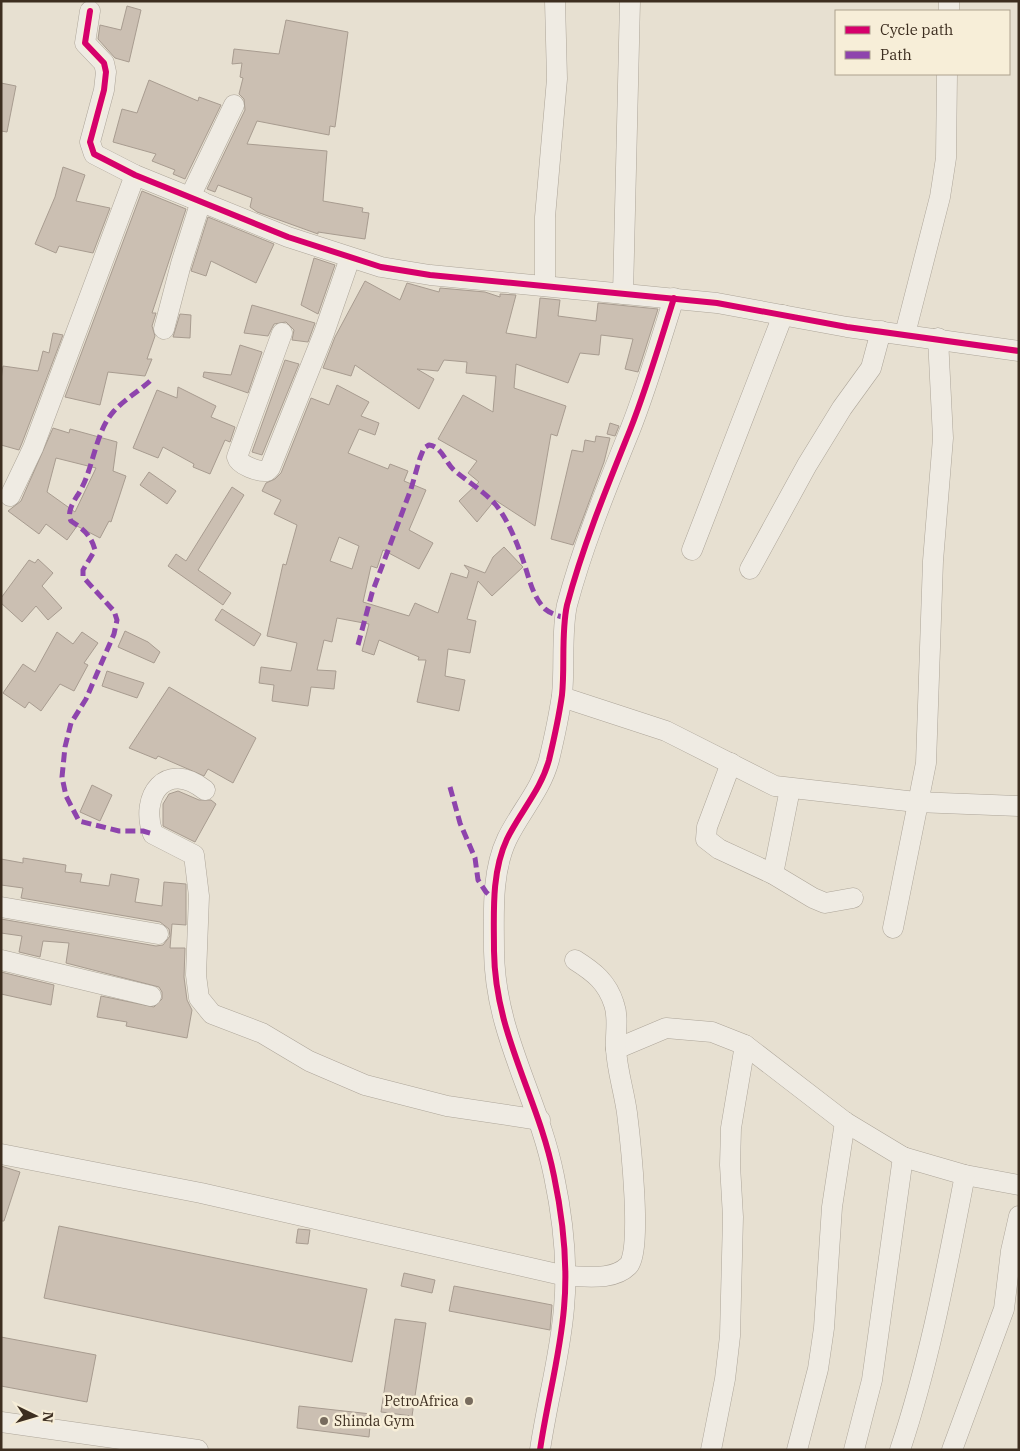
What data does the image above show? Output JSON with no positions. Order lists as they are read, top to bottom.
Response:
{
  "places": ["PetroAfrica", "Shinda Gym"],
  "legend": ["Cycle path", "Path"],
  "north": "right"
}
